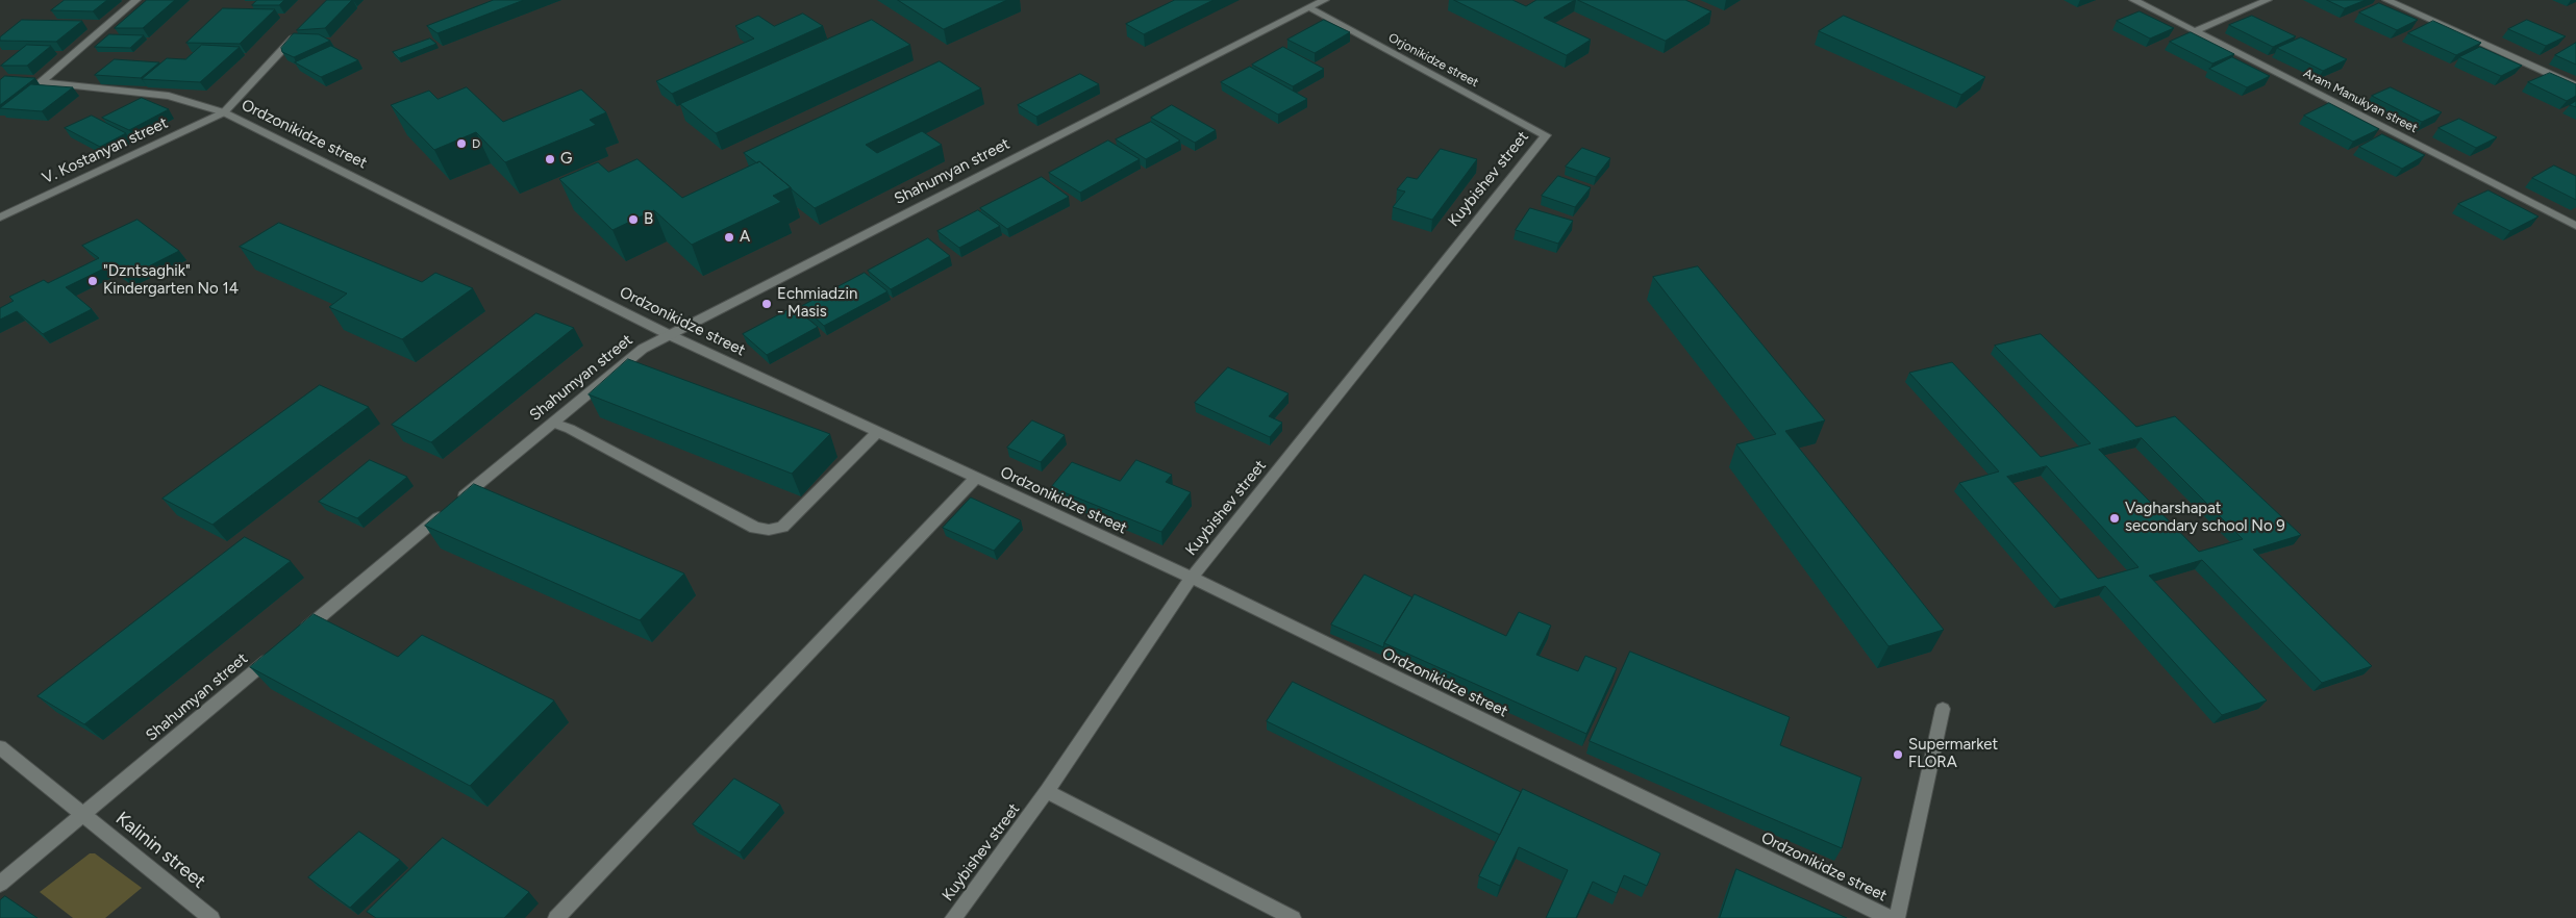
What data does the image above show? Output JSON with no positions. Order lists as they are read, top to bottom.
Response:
{
  "streets": {
    "street": [
      "Orjonikidze street",
      "Aram Manukyan street",
      "Ordzonikidze street",
      "V. Kostanyan street",
      "Shahumyan street",
      "Kuybishev street",
      "Kalinin street"
    ]
  },
  "crossings": [
    ["Orjonikidze street", "Shahumyan street"],
    ["Orjonikidze street", "Kuybishev street"],
    ["Ordzonikidze street", "V. Kostanyan street"],
    ["Ordzonikidze street", "Shahumyan street"],
    ["Ordzonikidze street", "Kuybishev street"],
    ["Shahumyan street", "Kalinin street"]
  ],
  "places": [
    "D",
    "G",
    "B",
    "A",
    "\"Dzntsaghik\" Kindergarten No 14",
    "Echmiadzin - Masis",
    "Vagharshapat secondary school No 9",
    "Supermarket FLORA"
  ]
}
